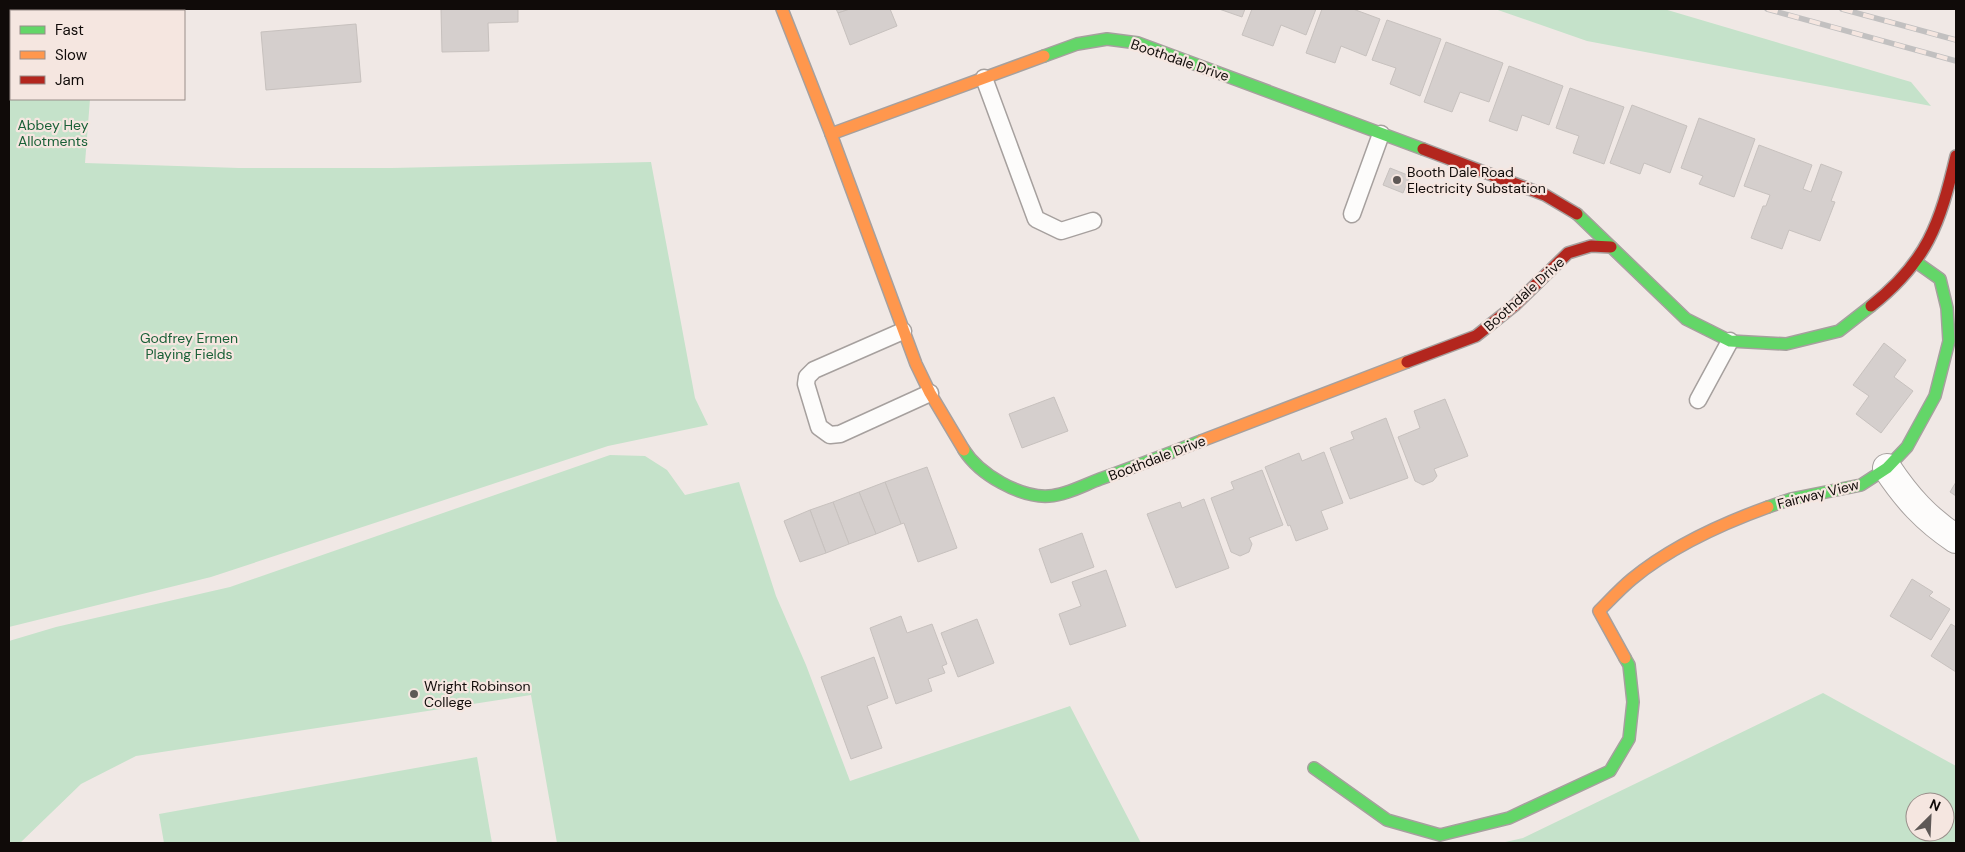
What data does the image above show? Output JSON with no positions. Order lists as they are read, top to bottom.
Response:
{
  "streets": {
    "street": ["Boothdale Drive", "Fairway View"]
  },
  "parks": ["Abbey Hey Allotments", "Godfrey Ermen Playing Fields"],
  "places": ["Booth Dale Road Electricity Substation", "Wright Robinson College"],
  "legend": ["Fast", "Slow", "Jam"],
  "north": "top right"
}
